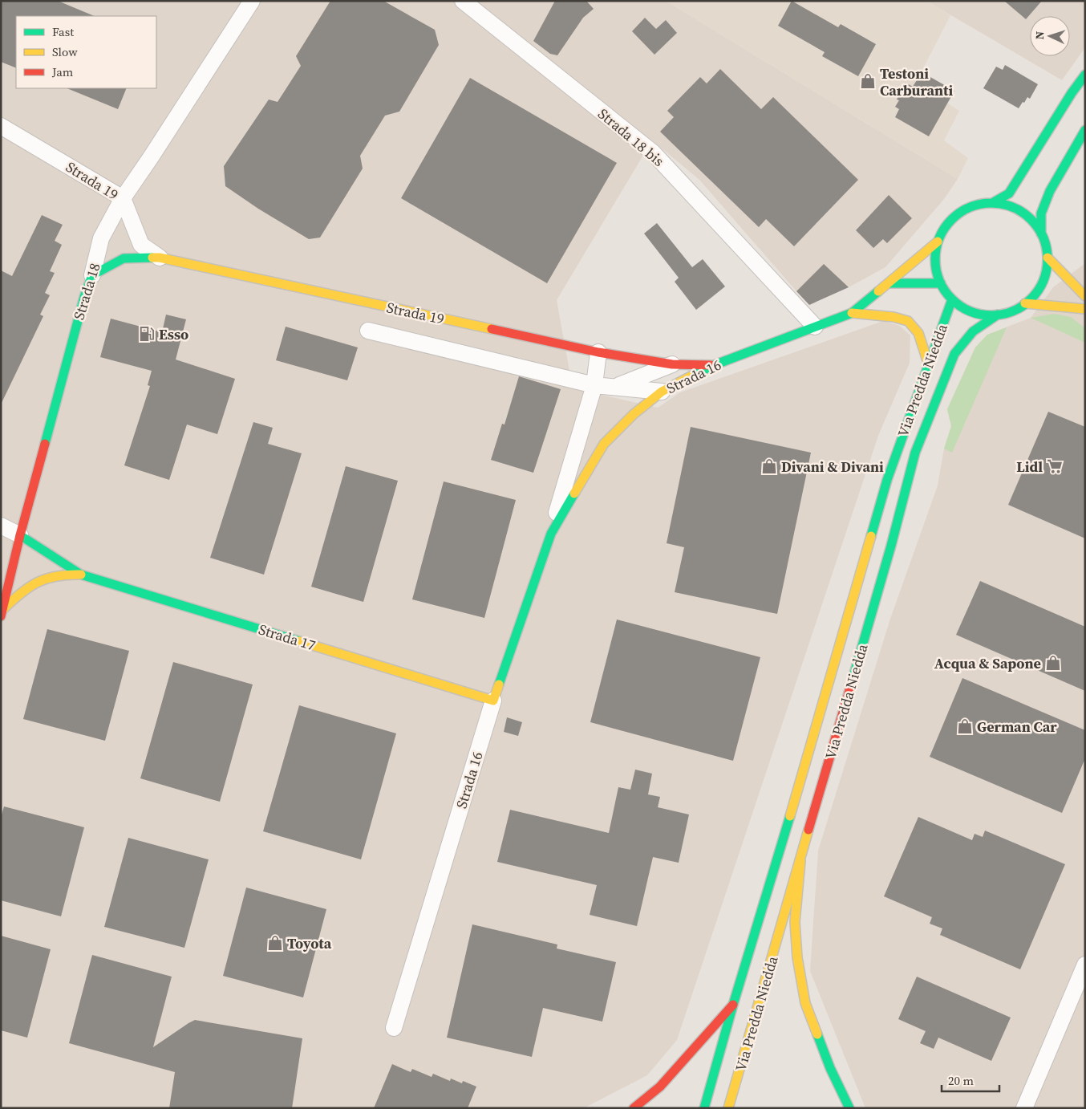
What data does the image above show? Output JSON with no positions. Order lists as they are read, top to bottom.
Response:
{
  "streets": {
    "main road": [
      "Strada 19",
      "Strada 18",
      "Strada 16",
      "Via Predda Niedda",
      "Strada 17"
    ],
    "street": ["Strada 18 bis"]
  },
  "crossings": [
    ["Strada 18 bis", "Strada 16"],
    ["Strada 19", "Strada 18"],
    ["Strada 19", "Strada 16"],
    ["Strada 18", "Strada 17"],
    ["Strada 16", "Via Predda Niedda"],
    ["Strada 16", "Strada 17"]
  ],
  "places": {
    "shop": [
      "Testoni Carburanti",
      "Divani & Divani",
      "Acqua & Sapone",
      "German Car",
      "Toyota"
    ],
    "fuel station": ["Esso"],
    "supermarket": ["Lidl"]
  },
  "legend": ["Fast", "Slow", "Jam"],
  "scale_bar": "20 m",
  "north": "left"
}
